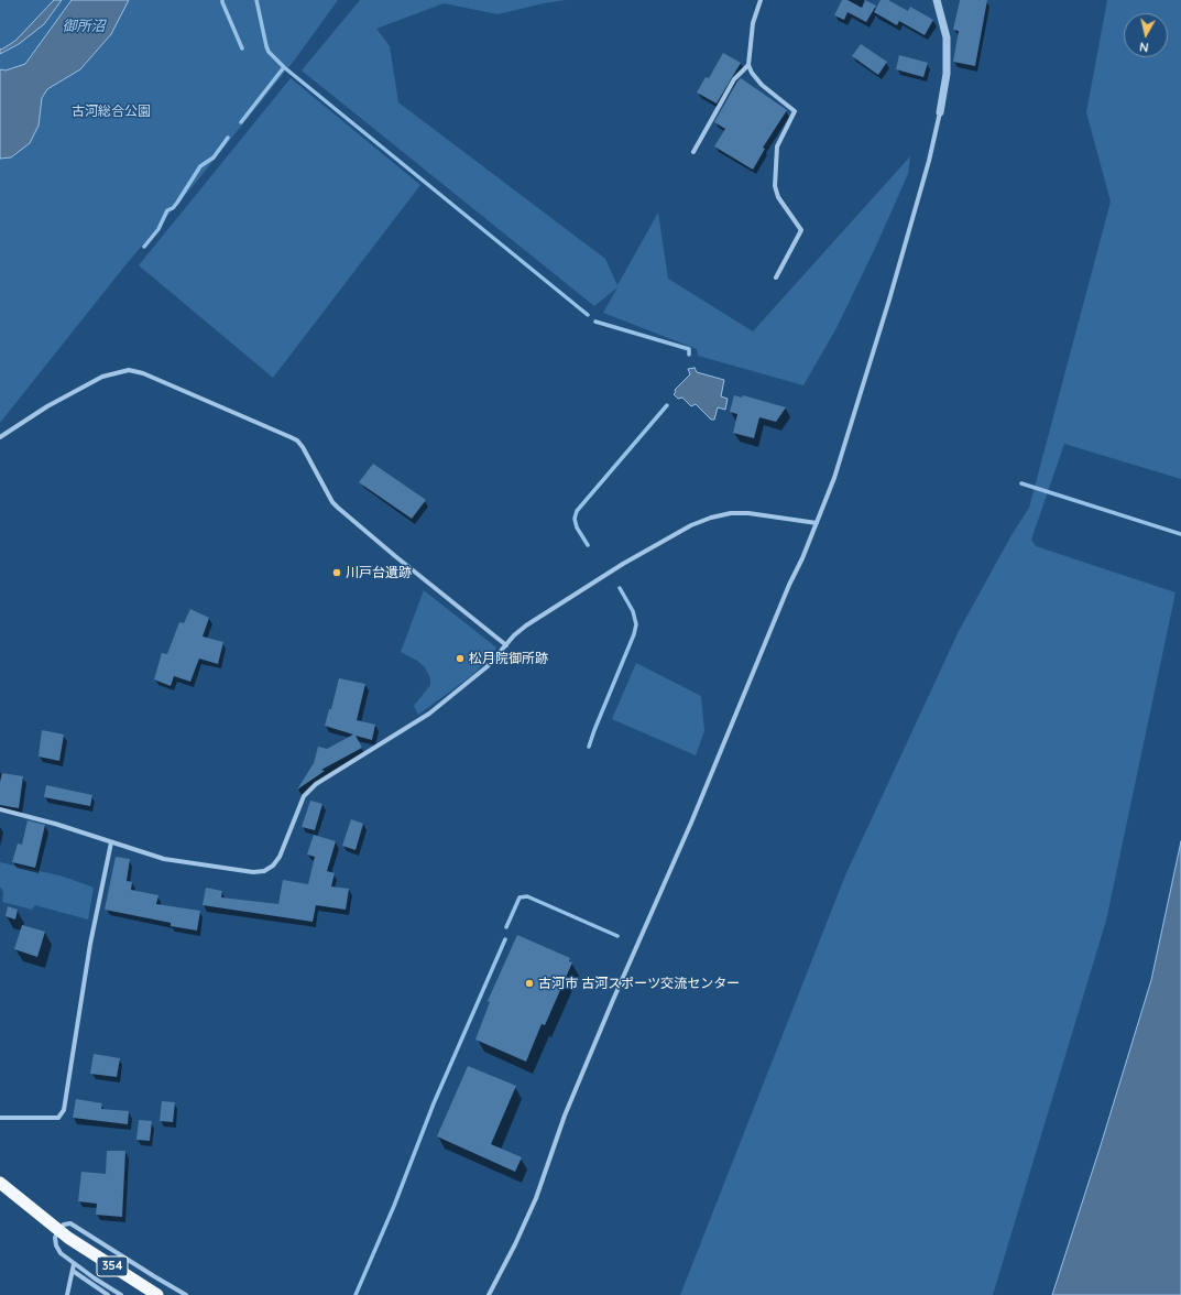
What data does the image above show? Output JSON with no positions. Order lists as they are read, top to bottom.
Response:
{
  "streets": {
    "highway": ["354"]
  },
  "water": ["御所沼"],
  "parks": ["古河総合公園"],
  "places": ["川戸台遺跡", "松月院御所跡", "古河市 古河スポーツ交流センター"],
  "north": "bottom"
}
